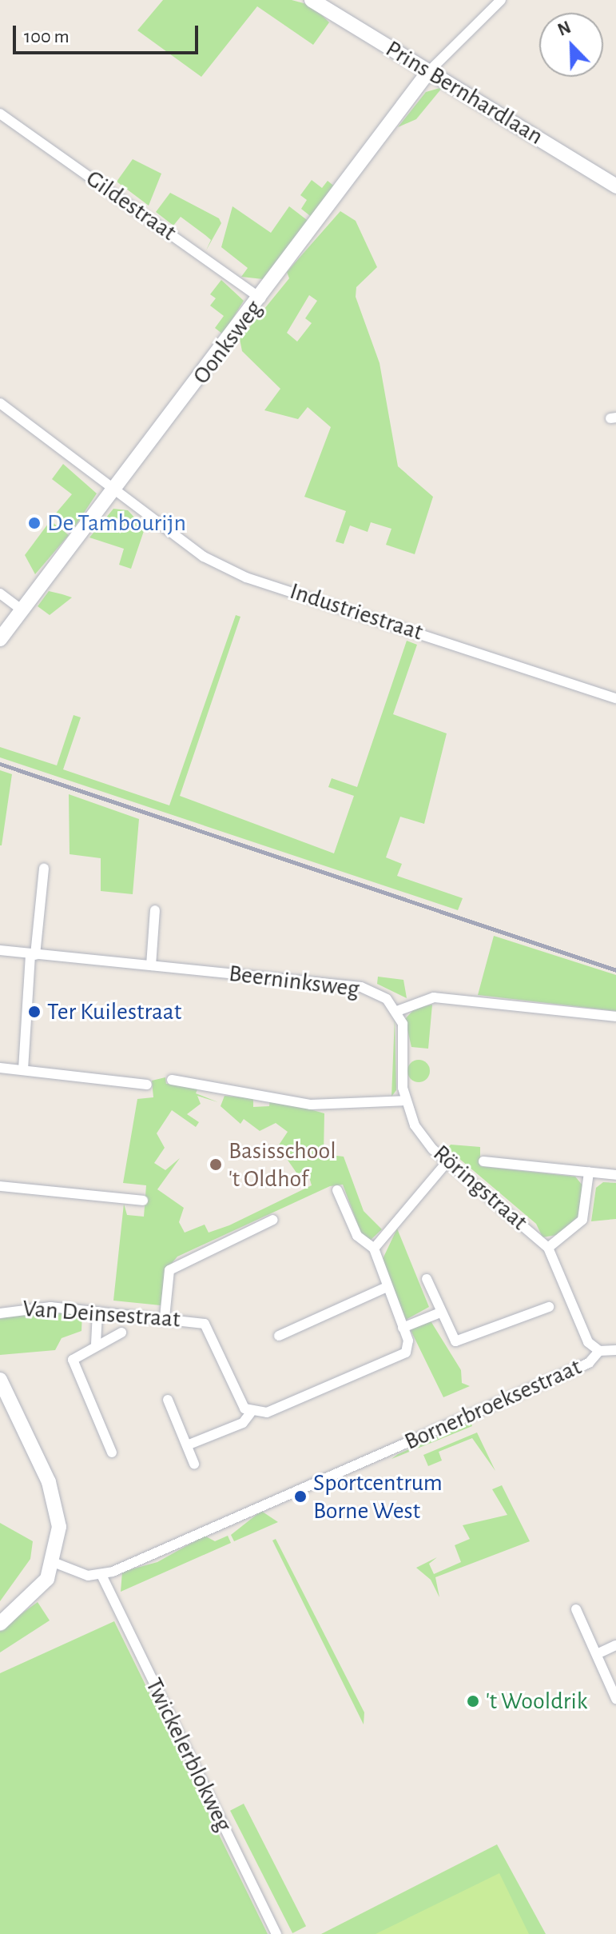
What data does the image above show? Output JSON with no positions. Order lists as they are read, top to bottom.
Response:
{
  "streets": {
    "main road": ["Prins Bernhardlaan", "Oonksweg"],
    "street": [
      "Gildestraat",
      "Industriestraat",
      "Beerninksweg",
      "Röringstraat",
      "Van Deinsestraat",
      "Bornerbroeksestraat",
      "Twickelerblokweg"
    ]
  },
  "crossings": [
    ["Prins Bernhardlaan", "Oonksweg"],
    ["Gildestraat", "Oonksweg"],
    ["Oonksweg", "Industriestraat"],
    ["Beerninksweg", "Röringstraat"],
    ["Röringstraat", "Bornerbroeksestraat"],
    ["Bornerbroeksestraat", "Twickelerblokweg"]
  ],
  "places": [
    "De Tambourijn",
    "Ter Kuilestraat",
    "Basisschool 't Oldhof",
    "Sportcentrum Borne West",
    "'t Wooldrik"
  ],
  "scale_bar": "100 m",
  "north": "top left"
}
